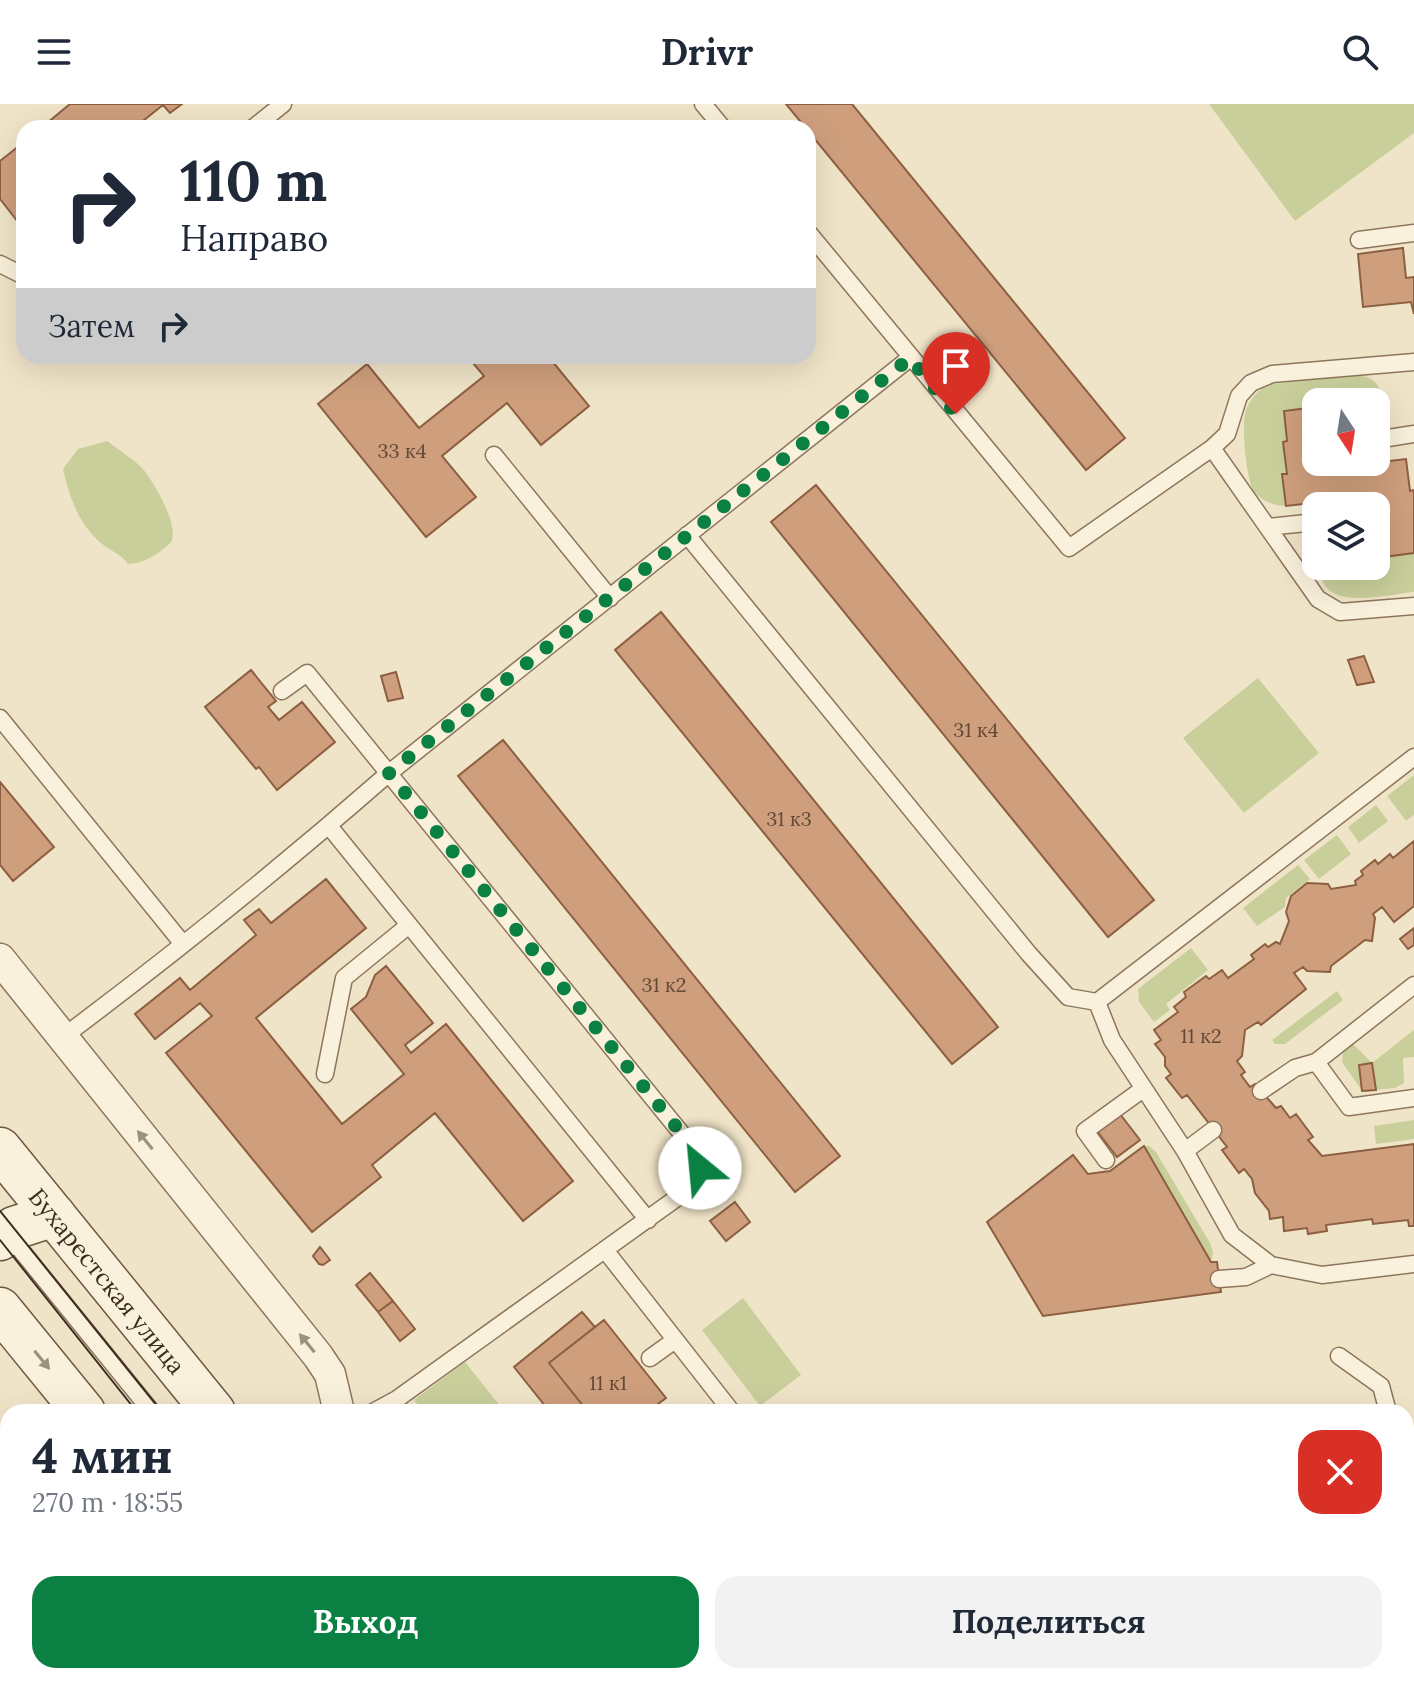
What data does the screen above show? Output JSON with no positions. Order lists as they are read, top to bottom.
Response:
{
  "streets": {
    "main road": ["Бухарестская улица"]
  },
  "house_numbers": [
    "33 к4",
    "31 к4",
    "31 к3",
    "31 к2",
    "11 к2",
    "11 к1"
  ],
  "north": "bottom",
  "page": {
    "header": "Drivr",
    "turn": ["110 m", "Направо"],
    "then": "Затем",
    "heading": ["4 мин", "270 m · 18:55"],
    "buttons": ["Выход", "Поделиться"]
  }
}
